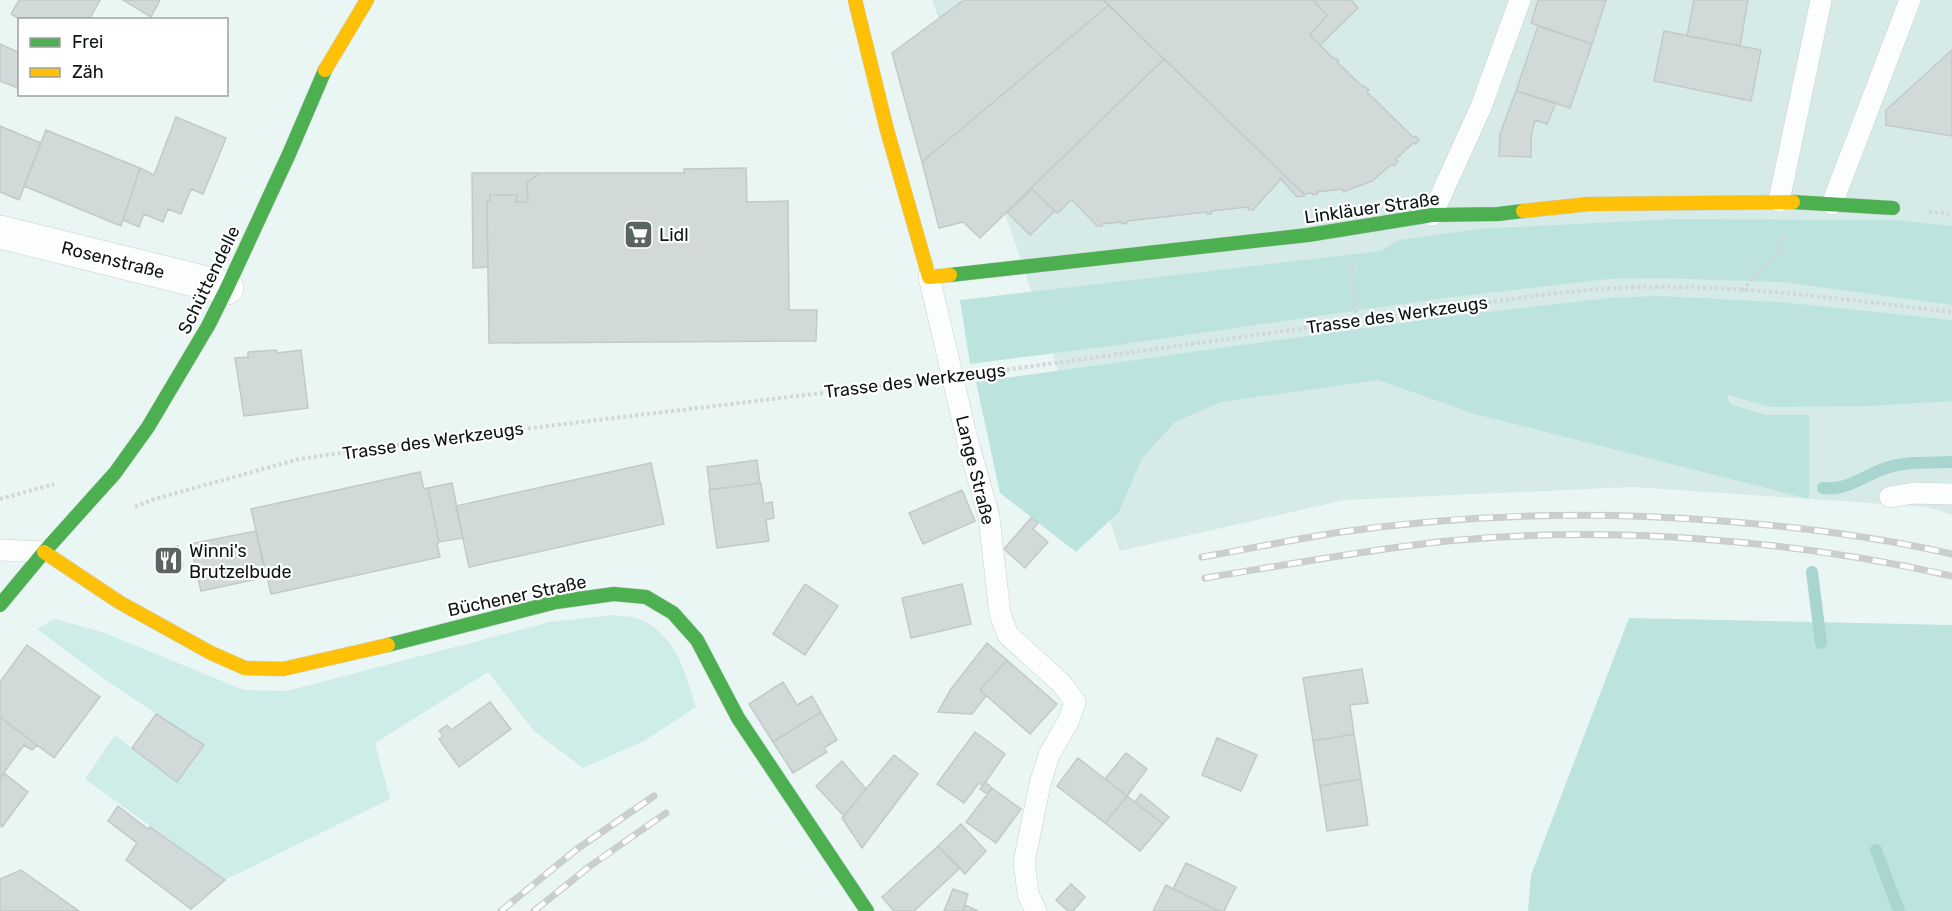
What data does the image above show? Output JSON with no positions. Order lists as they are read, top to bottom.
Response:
{
  "streets": {
    "street": [
      "Linkläuer Straße",
      "Rosenstraße",
      "Schüttendelle",
      "Lange Straße",
      "Büchener Straße"
    ],
    "path": ["Trasse des Werkzeugs"]
  },
  "crossings": [
    ["Linkläuer Straße", "Lange Straße"],
    ["Rosenstraße", "Schüttendelle"],
    ["Schüttendelle", "Trasse des Werkzeugs"],
    ["Schüttendelle", "Büchener Straße"]
  ],
  "places": {
    "supermarket": ["Lidl"],
    "restaurant": ["Winni's Brutzelbude"]
  },
  "legend": ["Frei", "Zäh"]
}
